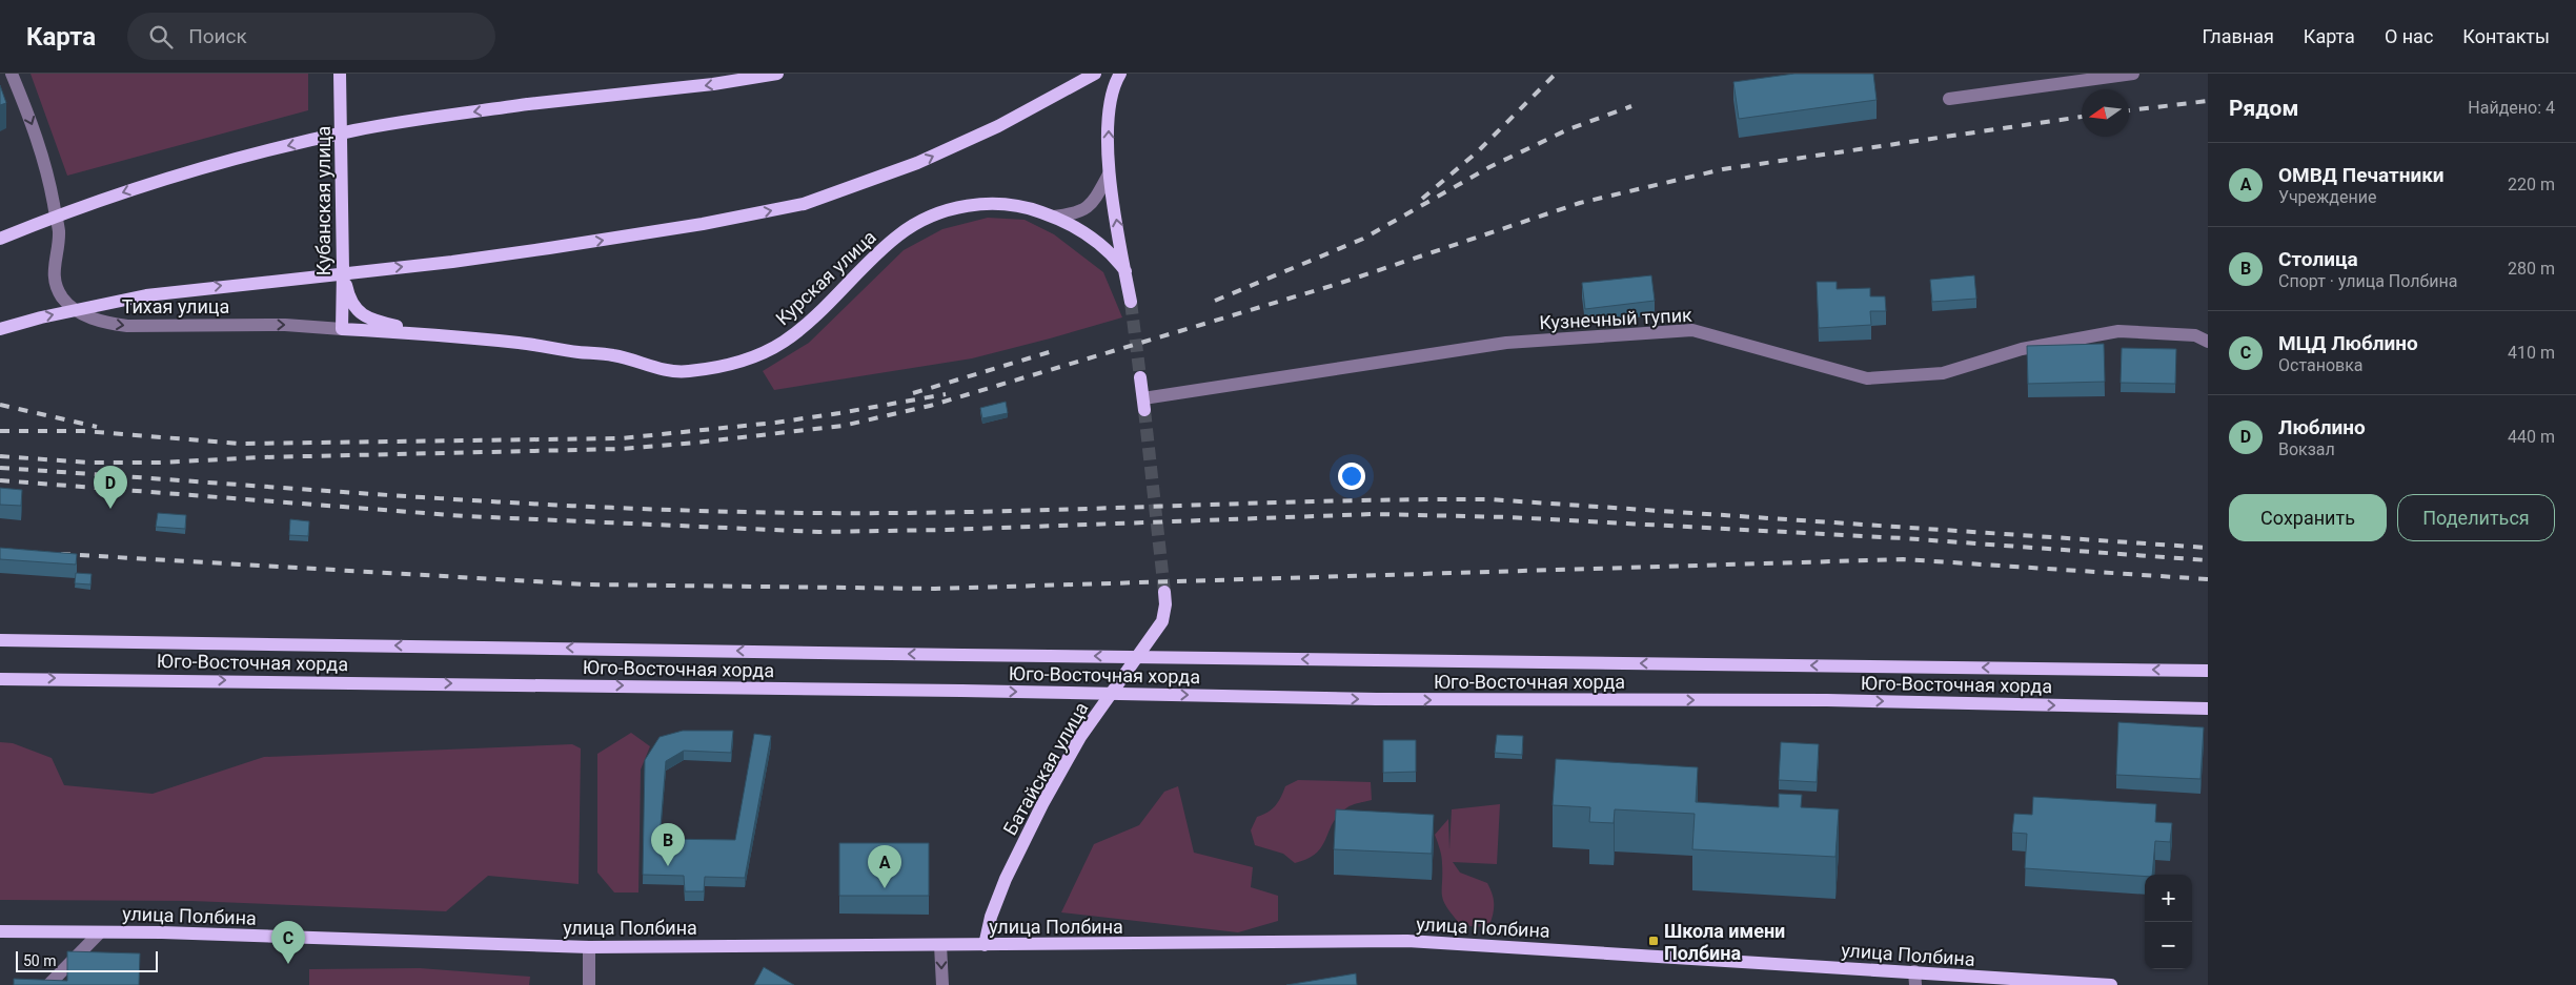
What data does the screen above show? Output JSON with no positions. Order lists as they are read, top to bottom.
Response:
{
  "streets": {
    "main road": [
      "Кубанская улица",
      "Курская улица",
      "Юго-Восточная хорда",
      "Батайская улица",
      "улица Полбина"
    ],
    "street": ["Тихая улица", "Кузнечный тупик"]
  },
  "crossings": [
    ["Кубанская улица", "Курская улица"],
    ["Кубанская улица", "Тихая улица"],
    ["Курская улица", "Тихая улица"],
    ["Батайская улица", "улица Полбина"]
  ],
  "places": {
    "transit": ["Школа имени Полбина"]
  },
  "scale_bar": "50 m",
  "north": "left",
  "page": {
    "header": "Карта",
    "search": "Поиск",
    "nav": [
      "Главная",
      "Карта",
      "О нас",
      "Контакты"
    ],
    "heading": ["Рядом", "Найдено: 4"],
    "list": [
      {
        "mark": "A",
        "name": "ОМВД Печатники",
        "note": "Учреждение",
        "value": "220 m"
      },
      {
        "mark": "B",
        "name": "Столица",
        "note": "Спорт · улица Полбина",
        "value": "280 m"
      },
      {
        "mark": "C",
        "name": "МЦД Люблино",
        "note": "Остановка",
        "value": "410 m"
      },
      {
        "mark": "D",
        "name": "Люблино",
        "note": "Вокзал",
        "value": "440 m"
      }
    ],
    "pins": [
      "D",
      "B",
      "A",
      "C"
    ],
    "buttons": ["Сохранить", "Поделиться"],
    "map_buttons": ["+", "−"],
    "scale": "50 m"
  }
}
